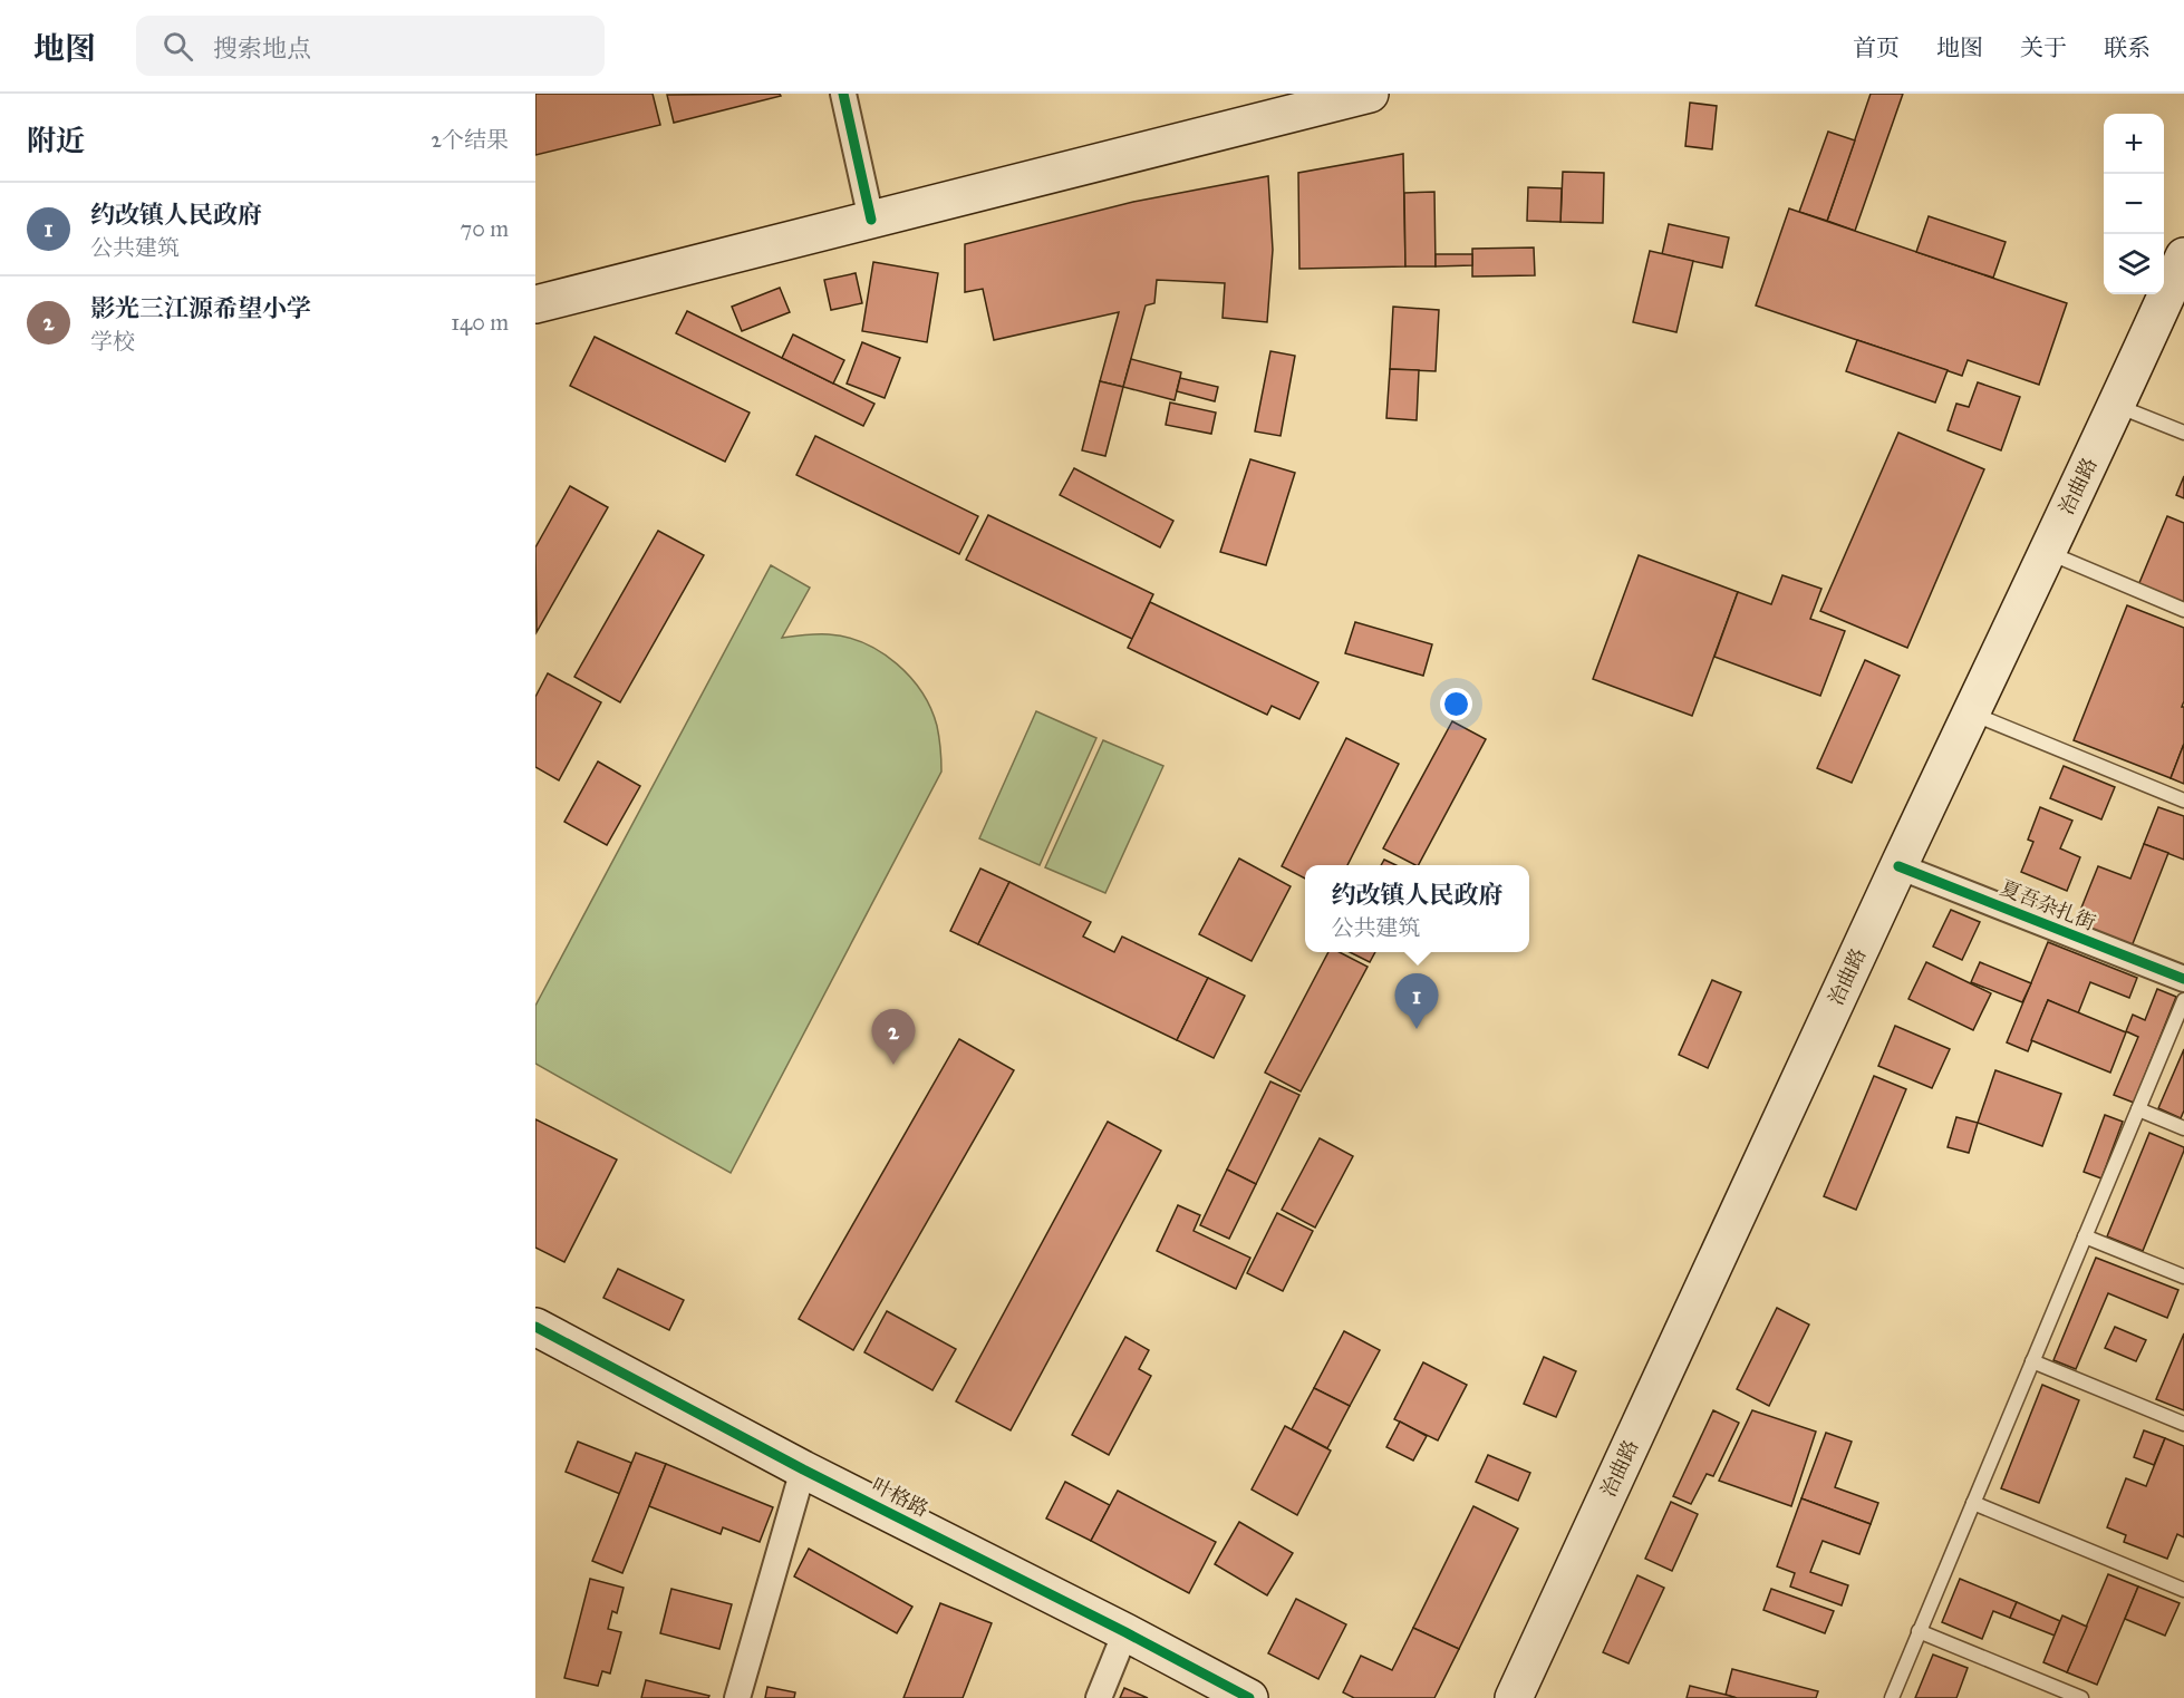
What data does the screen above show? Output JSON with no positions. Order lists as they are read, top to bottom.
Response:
{
  "streets": {
    "main road": ["治曲路", "叶格路"],
    "street": ["夏吾杂扎街"]
  },
  "crossings": [
    ["治曲路", "夏吾杂扎街"]
  ],
  "page": {
    "header": "地图",
    "search": "搜索地点",
    "nav": [
      "首页",
      "地图",
      "关于",
      "联系"
    ],
    "heading": ["附近", "2个结果"],
    "map_buttons": ["+", "−"],
    "list": [
      {
        "mark": "1",
        "name": "约改镇人民政府",
        "note": "公共建筑",
        "value": "70 m"
      },
      {
        "mark": "2",
        "name": "影光三江源希望小学",
        "note": "学校",
        "value": "140 m"
      }
    ],
    "popup": ["约改镇人民政府", "公共建筑"],
    "pins": ["1", "2"]
  }
}
